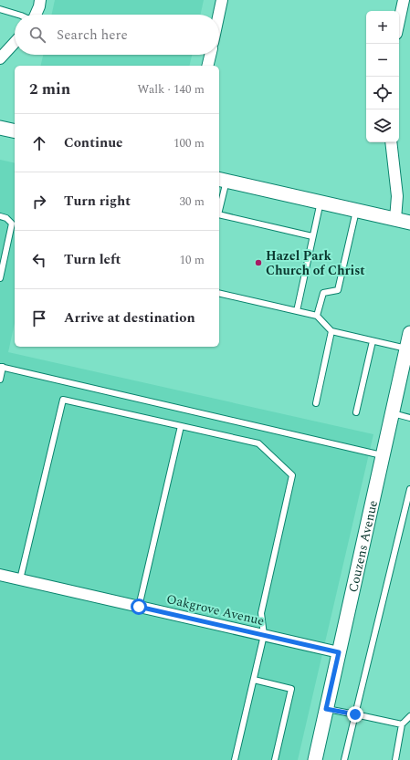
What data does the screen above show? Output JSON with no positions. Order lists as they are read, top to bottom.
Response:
{
  "streets": {
    "street": ["Couzens Avenue", "Oakgrove Avenue"]
  },
  "crossings": [
    ["Couzens Avenue", "Oakgrove Avenue"]
  ],
  "places": ["Hazel Park Church of Christ"],
  "page": {
    "map_buttons": ["+", "−"],
    "search": "Search here",
    "heading": ["2 min", "Walk · 140 m"],
    "list": [
      ["Continue", "100 m"],
      ["Turn right", "30 m"],
      ["Turn left", "10 m"],
      "Arrive at destination"
    ]
  }
}
